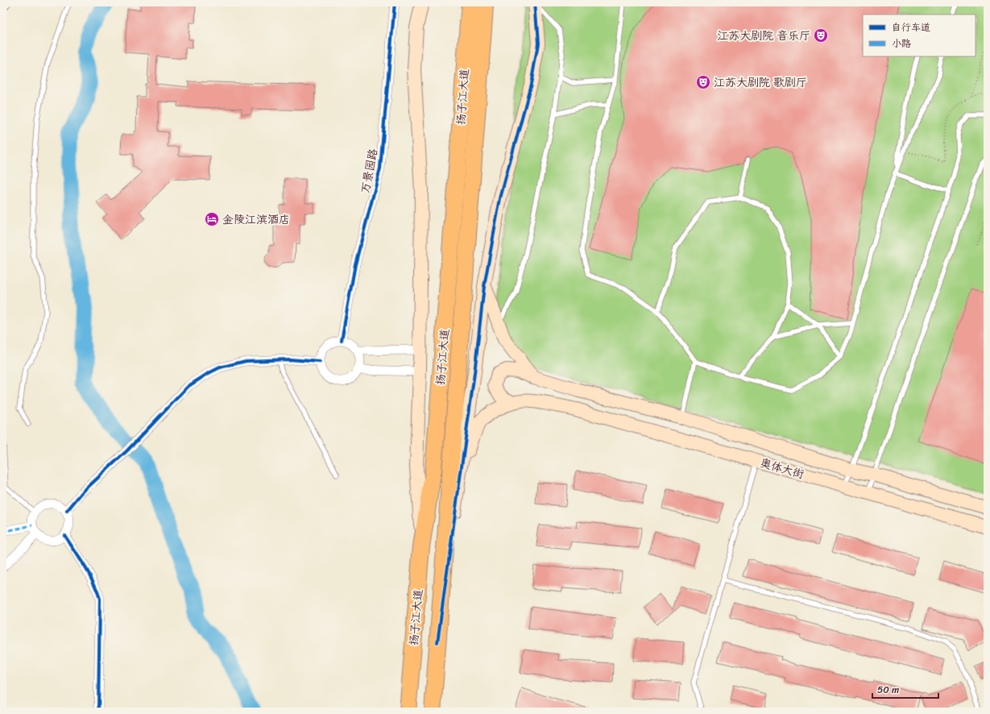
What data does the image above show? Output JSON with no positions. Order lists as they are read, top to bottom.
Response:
{
  "streets": {
    "highway": ["扬子江大道"],
    "street": ["万景园路", "奥体大街"]
  },
  "places": {
    "theatre": ["江苏大剧院 音乐厅", "江苏大剧院 歌剧厅"],
    "hotel": ["金陵江滨酒店"]
  },
  "legend": ["自行车道", "小路"],
  "scale_bar": "50 m"
}
